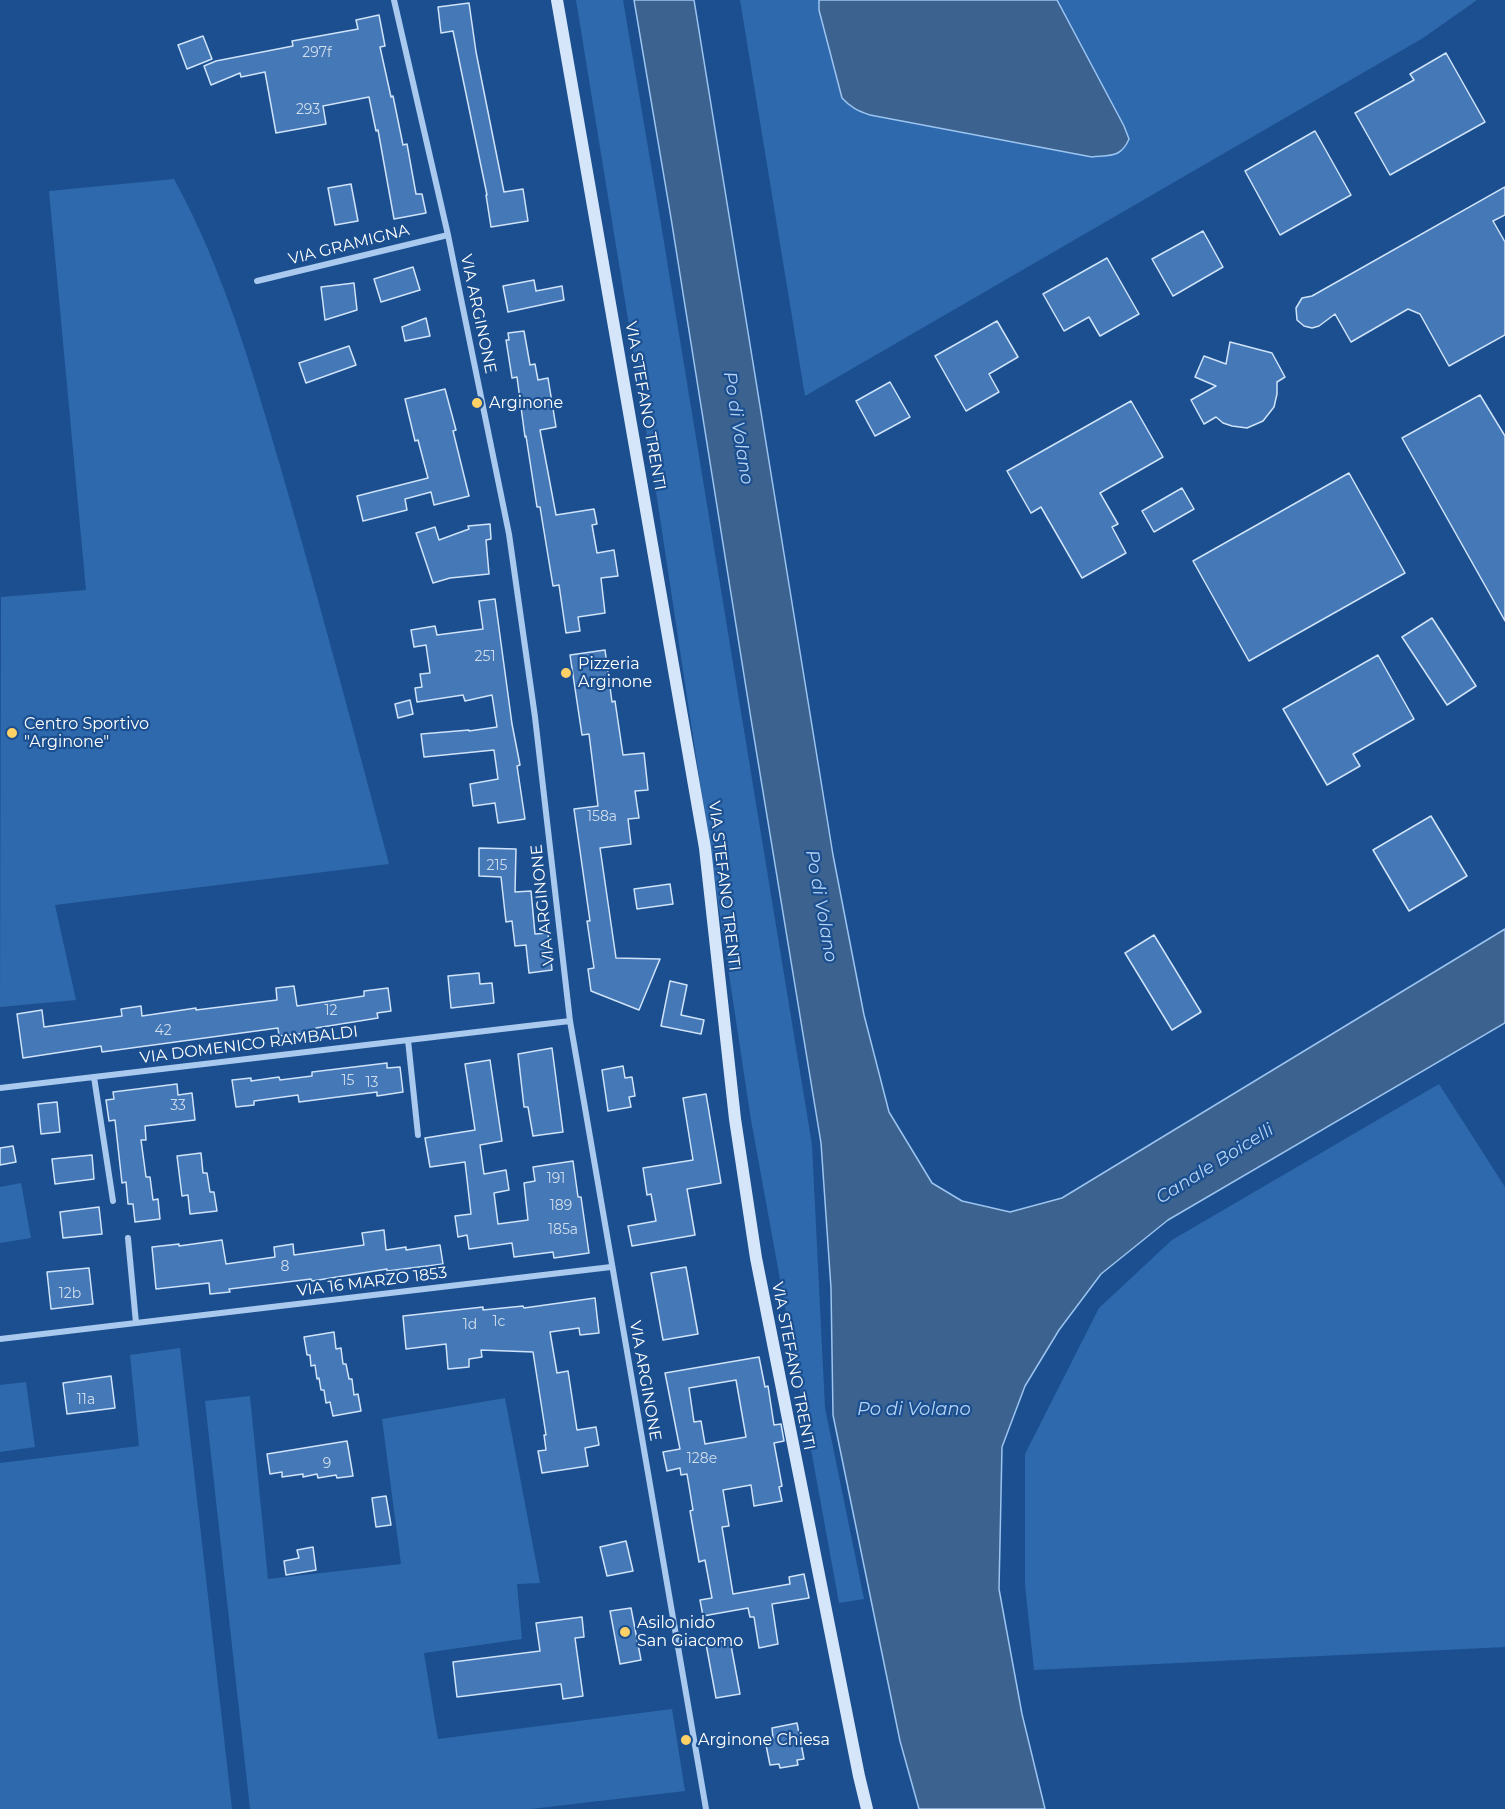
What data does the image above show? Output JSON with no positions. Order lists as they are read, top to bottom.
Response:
{
  "streets": {
    "main road": ["VIA STEFANO TRENTI"],
    "street": [
      "VIA GRAMIGNA",
      "VIA ARGINONE",
      "VIA DOMENICO RAMBALDI",
      "VIA 16 MARZO 1853"
    ]
  },
  "crossings": [
    ["VIA GRAMIGNA", "VIA ARGINONE"],
    ["VIA ARGINONE", "VIA DOMENICO RAMBALDI"],
    ["VIA ARGINONE", "VIA 16 MARZO 1853"]
  ],
  "water": ["Po di Volano", "Canale Boicelli"],
  "places": [
    "Arginone",
    "Pizzeria Arginone",
    "Centro Sportivo \"Arginone\"",
    "Asilo nido San Giacomo",
    "Arginone Chiesa"
  ],
  "house_numbers": [
    "297f",
    "293",
    "251",
    "158a",
    "215",
    "12",
    "42",
    "15",
    "13",
    "33",
    "191",
    "189",
    "185a",
    "8",
    "12b",
    "1c",
    "1d",
    "11a",
    "128e",
    "9"
  ]
}
